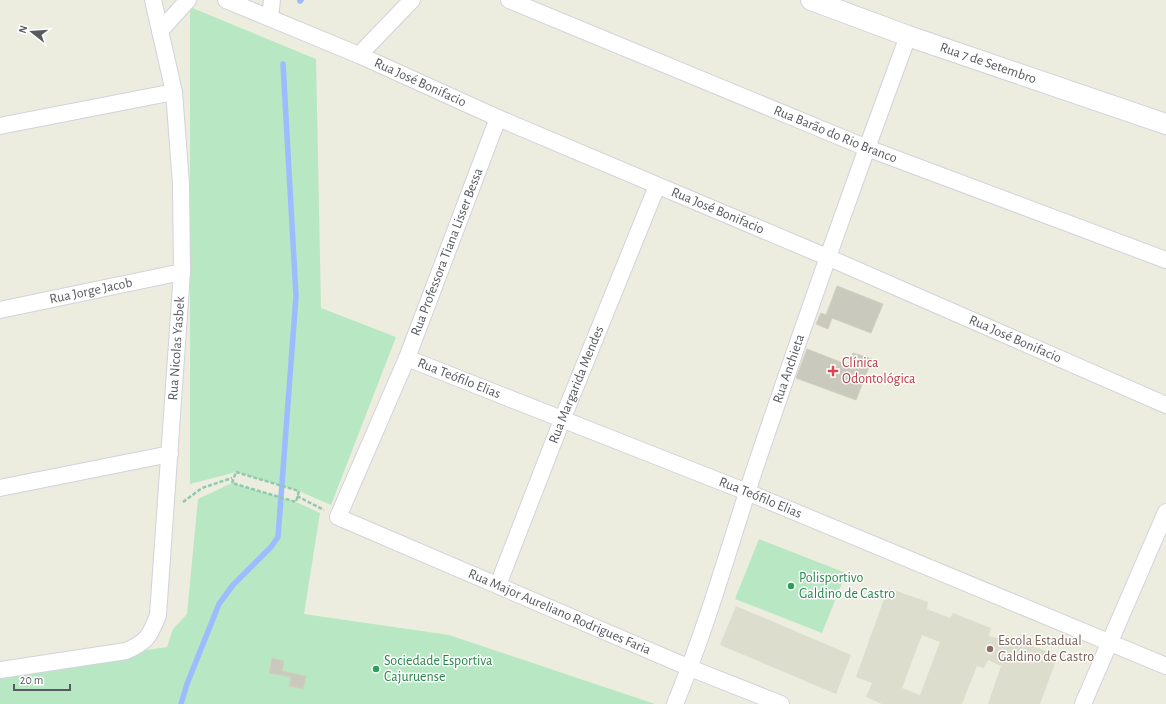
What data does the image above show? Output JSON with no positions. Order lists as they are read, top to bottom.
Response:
{
  "streets": {
    "street": [
      "Rua 7 de Setembro",
      "Rua José Bonifacio",
      "Rua Barão do Rio Branco",
      "Rua Professora Tiana Lisser Bessa",
      "Rua Jorge Jacob",
      "Rua Nicolas Yasbek",
      "Rua Anchieta",
      "Rua Teófilo Elias",
      "Rua Margarida Mendes",
      "Rua Major Aureliano Rodrigues Faria"
    ]
  },
  "crossings": [
    ["Rua 7 de Setembro", "Rua Anchieta"],
    ["Rua José Bonifacio", "Rua Professora Tiana Lisser Bessa"],
    ["Rua José Bonifacio", "Rua Anchieta"],
    ["Rua José Bonifacio", "Rua Margarida Mendes"],
    ["Rua Barão do Rio Branco", "Rua Anchieta"],
    ["Rua Professora Tiana Lisser Bessa", "Rua Teófilo Elias"],
    ["Rua Professora Tiana Lisser Bessa", "Rua Major Aureliano Rodrigues Faria"],
    ["Rua Jorge Jacob", "Rua Nicolas Yasbek"],
    ["Rua Anchieta", "Rua Teófilo Elias"],
    ["Rua Anchieta", "Rua Major Aureliano Rodrigues Faria"],
    ["Rua Teófilo Elias", "Rua Margarida Mendes"],
    ["Rua Margarida Mendes", "Rua Major Aureliano Rodrigues Faria"]
  ],
  "places": {
    "health": ["Clínica Odontológica"],
    "other": ["Polisportivo Galdino de Castro", "Escola Estadual Galdino de Castro", "Sociedade Esportiva Cajuruense"]
  },
  "scale_bar": "20 m",
  "north": "left"
}
